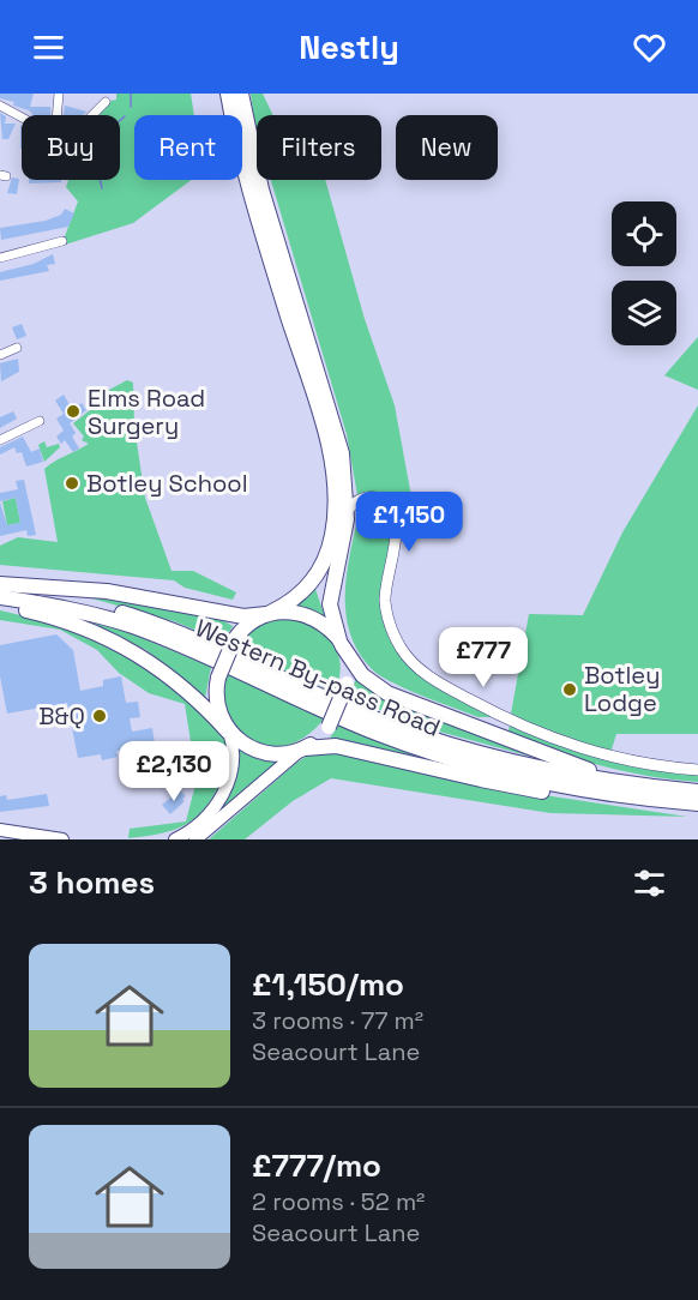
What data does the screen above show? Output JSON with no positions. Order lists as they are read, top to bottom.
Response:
{
  "streets": {
    "highway": ["Western By-pass Road"]
  },
  "places": [
    "Elms Road Surgery",
    "Botley School",
    "Botley Lodge",
    "B&Q"
  ],
  "page": {
    "header": "Nestly",
    "chip": [
      "Buy",
      "Rent",
      "Filters",
      "New"
    ],
    "price": ["£1,150", "£777", "£2,130"],
    "heading": "3 homes",
    "list": [
      {
        "name": "£1,150/mo",
        "note": "3 rooms · 77 m² · Seacourt Lane"
      },
      {
        "name": "£777/mo",
        "note": "2 rooms · 52 m² · Seacourt Lane"
      }
    ]
  }
}
